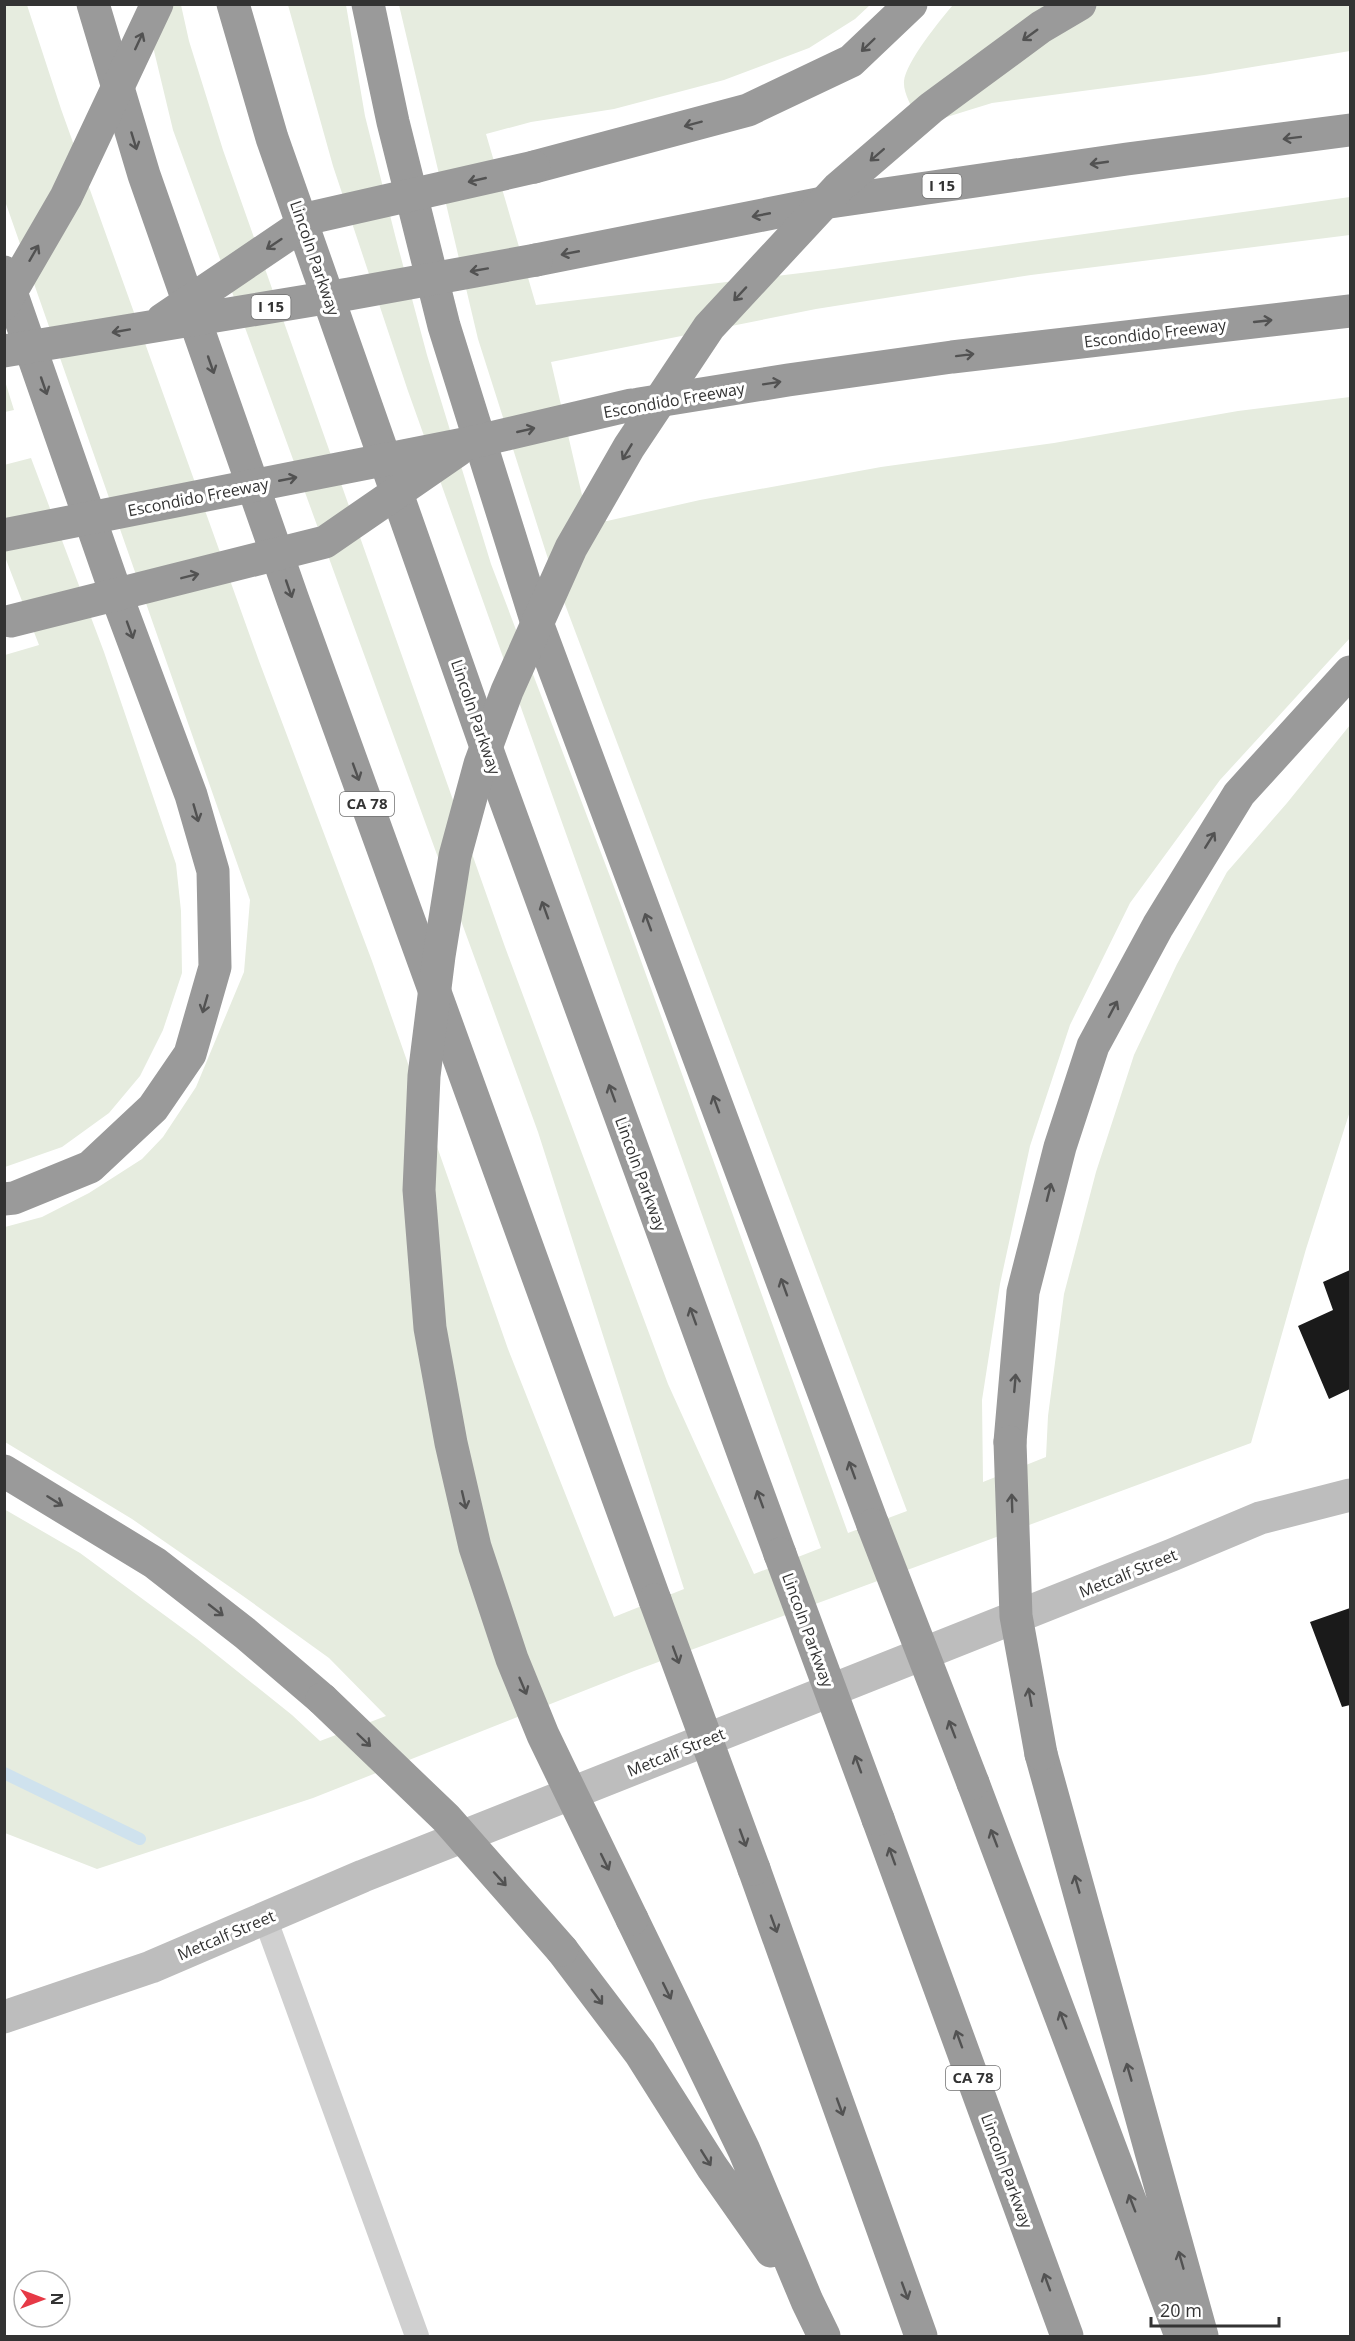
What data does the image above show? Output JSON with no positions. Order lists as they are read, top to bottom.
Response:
{
  "streets": {
    "highway": [
      "I 15",
      "Lincoln Parkway",
      "Escondido Freeway",
      "CA 78"
    ],
    "street": ["Metcalf Street"]
  },
  "scale_bar": "20 m",
  "north": "right"
}
